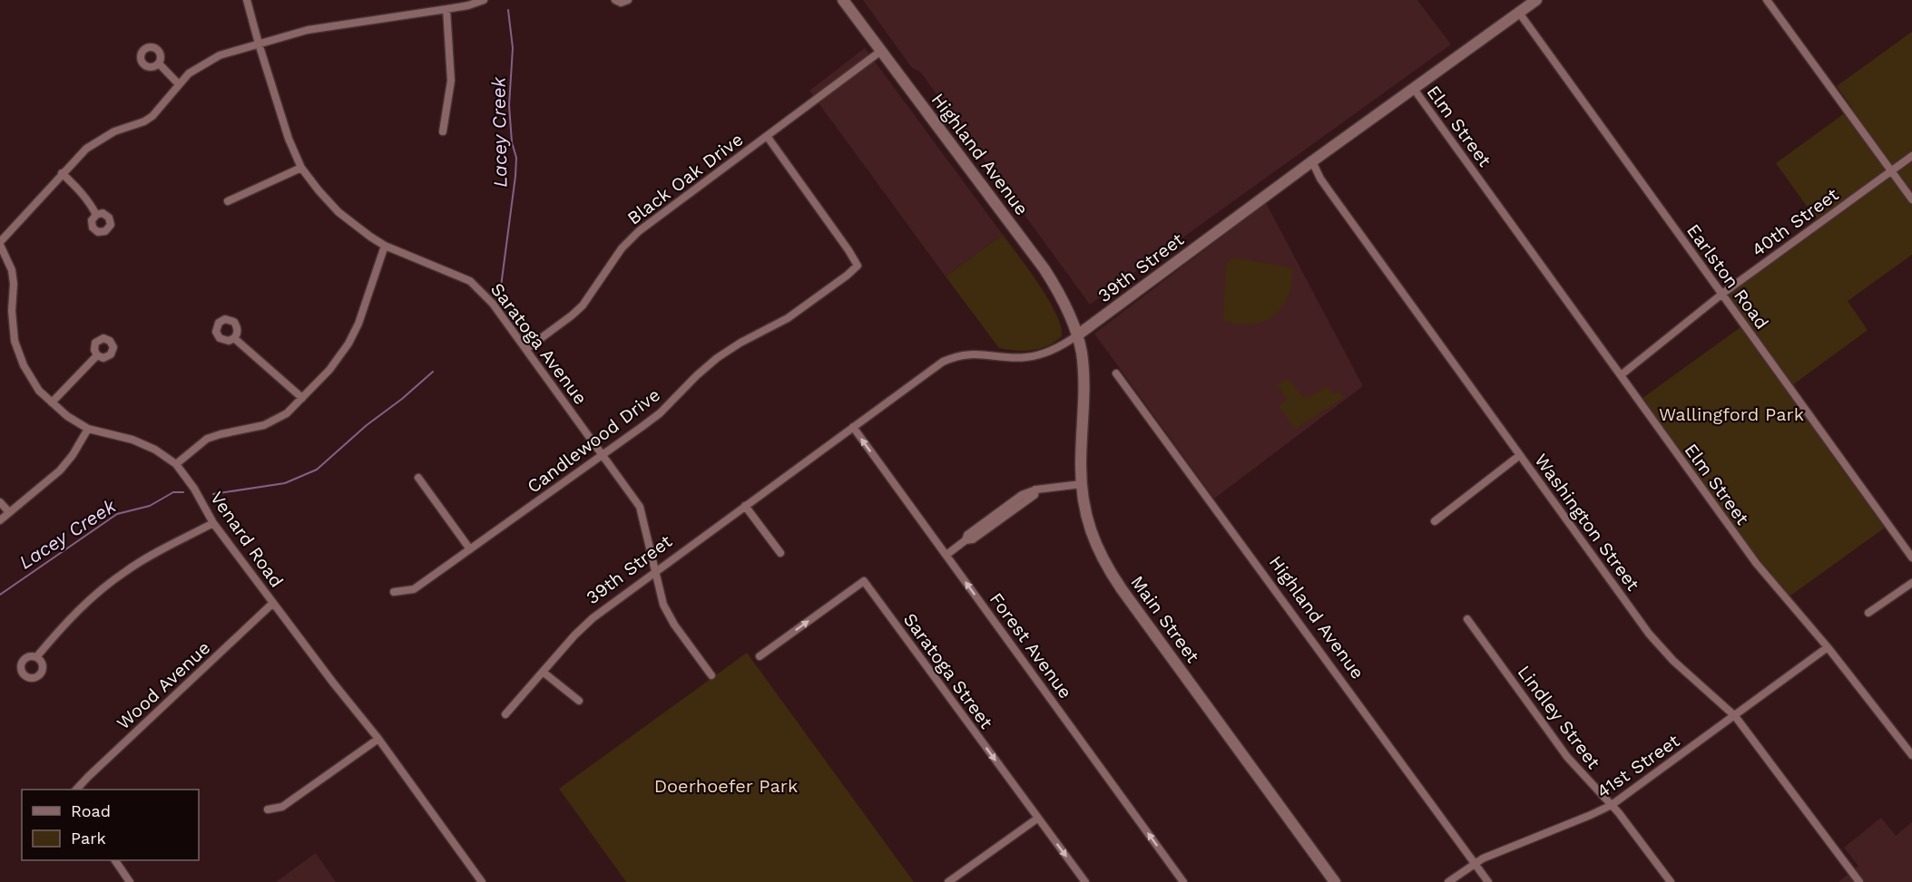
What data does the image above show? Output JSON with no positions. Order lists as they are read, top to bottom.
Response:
{
  "streets": {
    "main road": ["Highland Avenue", "39th Street", "Main Street"],
    "street": [
      "Elm Street",
      "Black Oak Drive",
      "40th Street",
      "Earlston Road",
      "Saratoga Avenue",
      "Candlewood Drive",
      "Washington Street",
      "Venard Road",
      "Forest Avenue",
      "Saratoga Street",
      "Wood Avenue",
      "Lindley Street",
      "41st Street"
    ]
  },
  "crossings": [
    ["Elm Street", "40th Street"],
    ["Elm Street", "39th Street"],
    ["Elm Street", "41st Street"],
    ["Highland Avenue", "Black Oak Drive"],
    ["Highland Avenue", "39th Street"],
    ["Highland Avenue", "Main Street"],
    ["Highland Avenue", "41st Street"],
    ["Black Oak Drive", "Saratoga Avenue"],
    ["Black Oak Drive", "Candlewood Drive"],
    ["40th Street", "Earlston Road"],
    ["39th Street", "Earlston Road"],
    ["39th Street", "Saratoga Avenue"],
    ["39th Street", "Washington Street"],
    ["39th Street", "Main Street"],
    ["39th Street", "Forest Avenue"],
    ["Saratoga Avenue", "Candlewood Drive"],
    ["Washington Street", "41st Street"],
    ["Venard Road", "Wood Avenue"],
    ["Lindley Street", "41st Street"]
  ],
  "one_way": ["Forest Avenue"],
  "water": ["Lacey Creek"],
  "parks": ["Wallingford Park", "Doerhoefer Park"],
  "legend": ["Road", "Park"]
}
